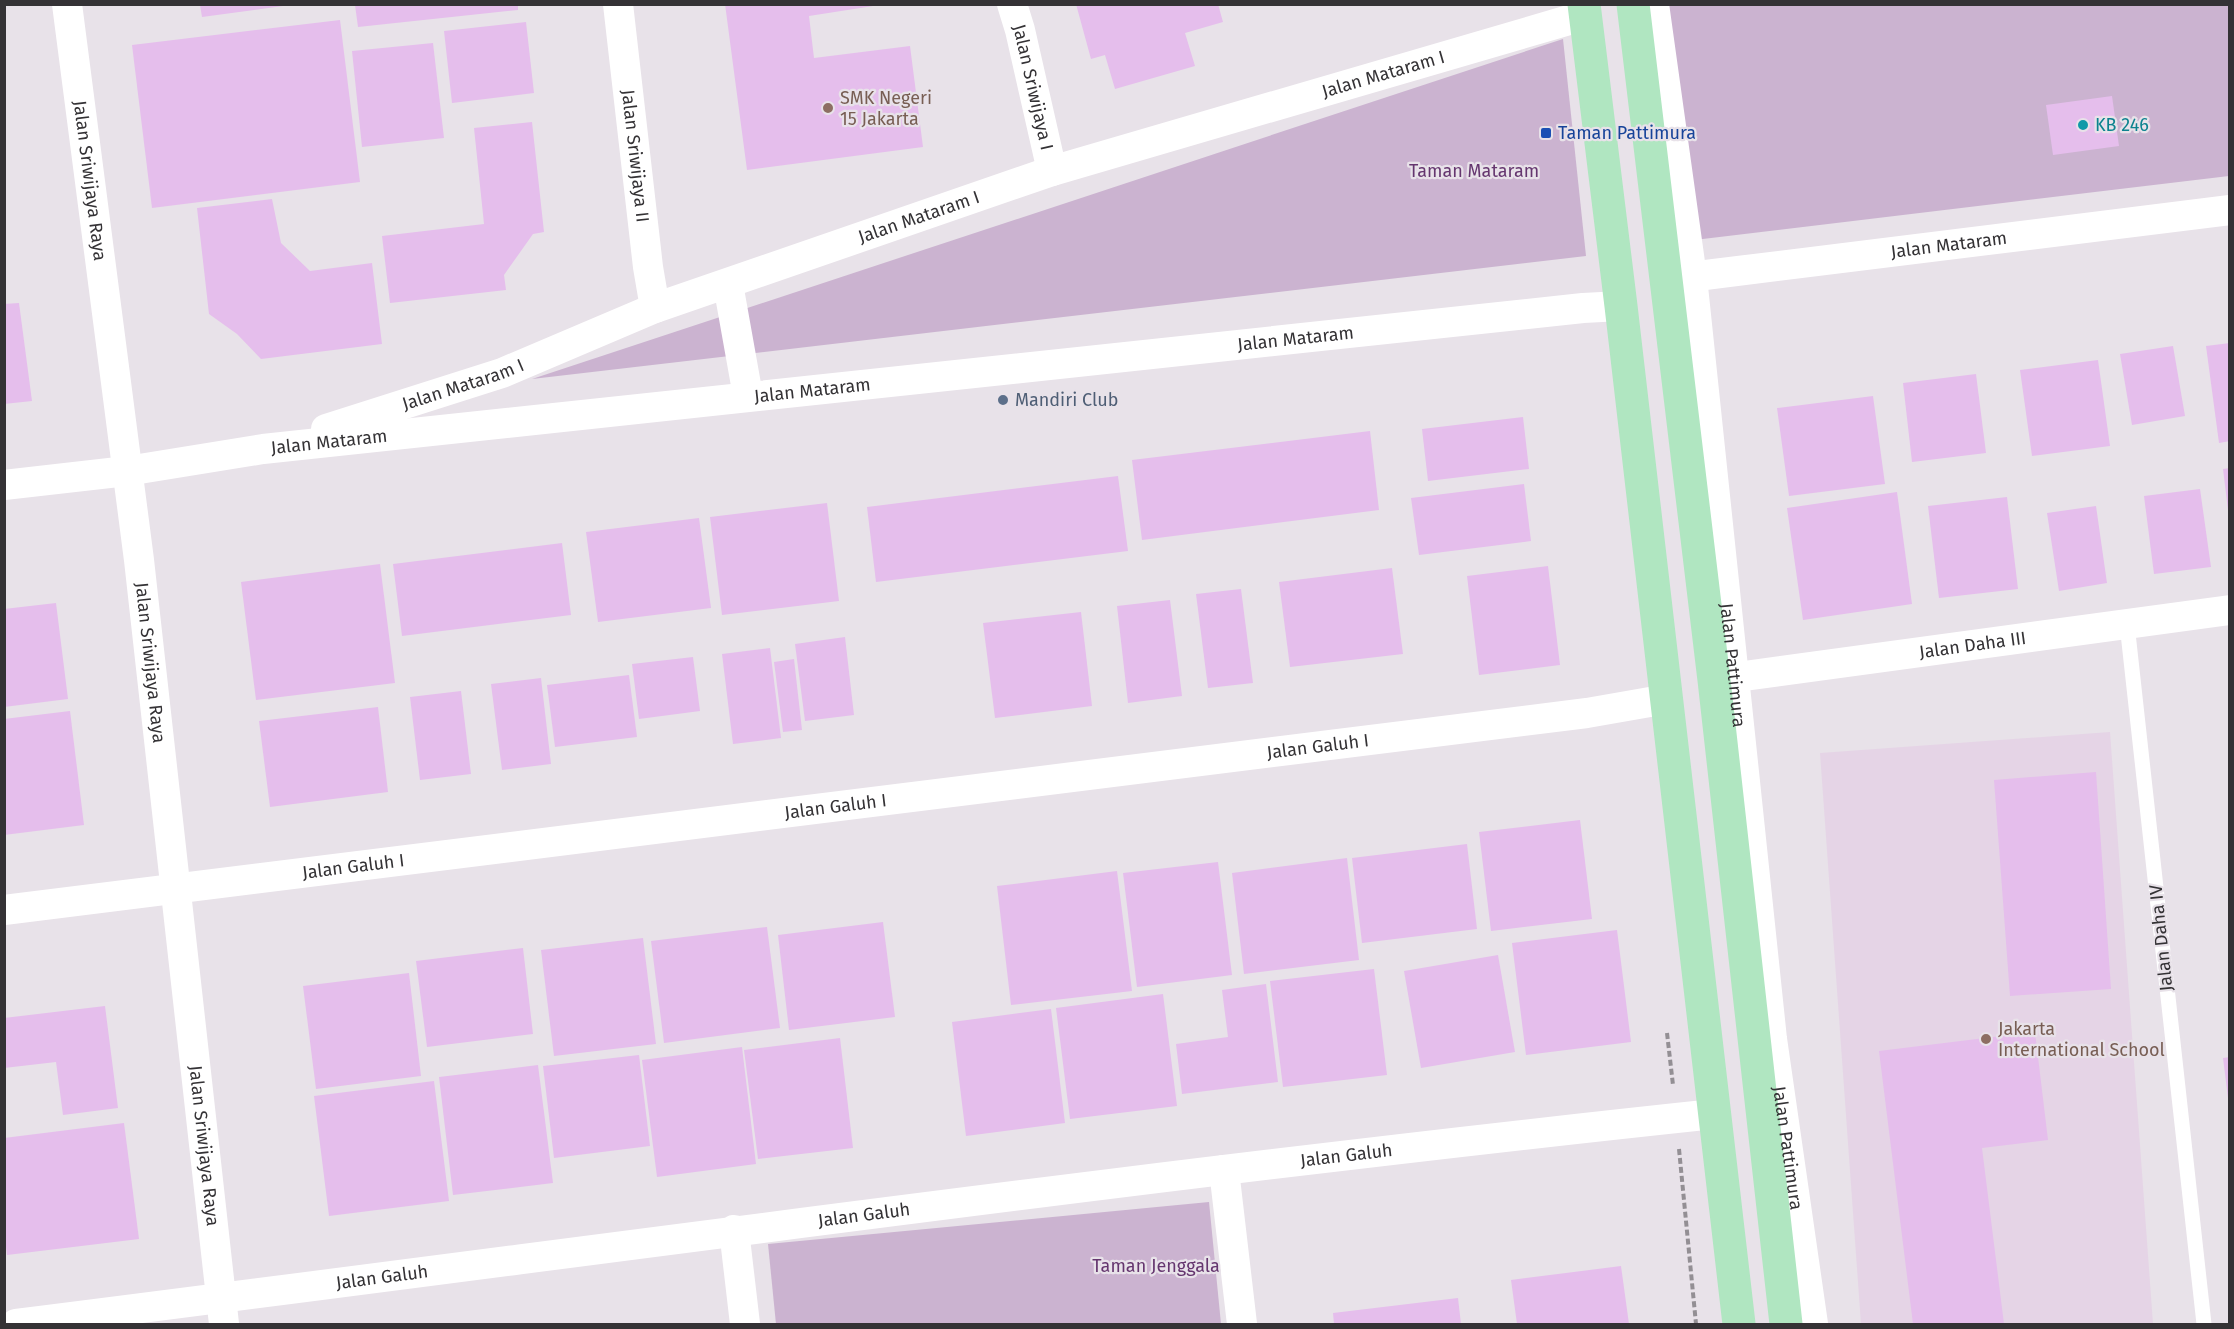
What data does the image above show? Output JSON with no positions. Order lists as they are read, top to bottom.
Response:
{
  "streets": {
    "main road": ["Jalan Pattimura"],
    "street": [
      "Jalan Mataram I",
      "Jalan Sriwijaya I",
      "Jalan Sriwijaya II",
      "Jalan Sriwijaya Raya",
      "Jalan Mataram",
      "Jalan Daha III",
      "Jalan Galuh I",
      "Jalan Galuh"
    ],
    "lane": ["Jalan Daha IV"]
  },
  "crossings": [
    ["Jalan Mataram I", "Jalan Sriwijaya I"],
    ["Jalan Mataram I", "Jalan Sriwijaya II"],
    ["Jalan Mataram I", "Jalan Mataram"],
    ["Jalan Sriwijaya Raya", "Jalan Mataram"],
    ["Jalan Sriwijaya Raya", "Jalan Galuh I"],
    ["Jalan Sriwijaya Raya", "Jalan Galuh"],
    ["Jalan Mataram", "Jalan Pattimura"],
    ["Jalan Daha III", "Jalan Pattimura"],
    ["Jalan Daha III", "Jalan Daha IV"]
  ],
  "parks": ["Taman Mataram", "Taman Jenggala"],
  "places": {
    "other": [
      "SMK Negeri 15 Jakarta",
      "KB 246",
      "Mandiri Club",
      "Jakarta International School"
    ],
    "transit": ["Taman Pattimura"]
  }
}
